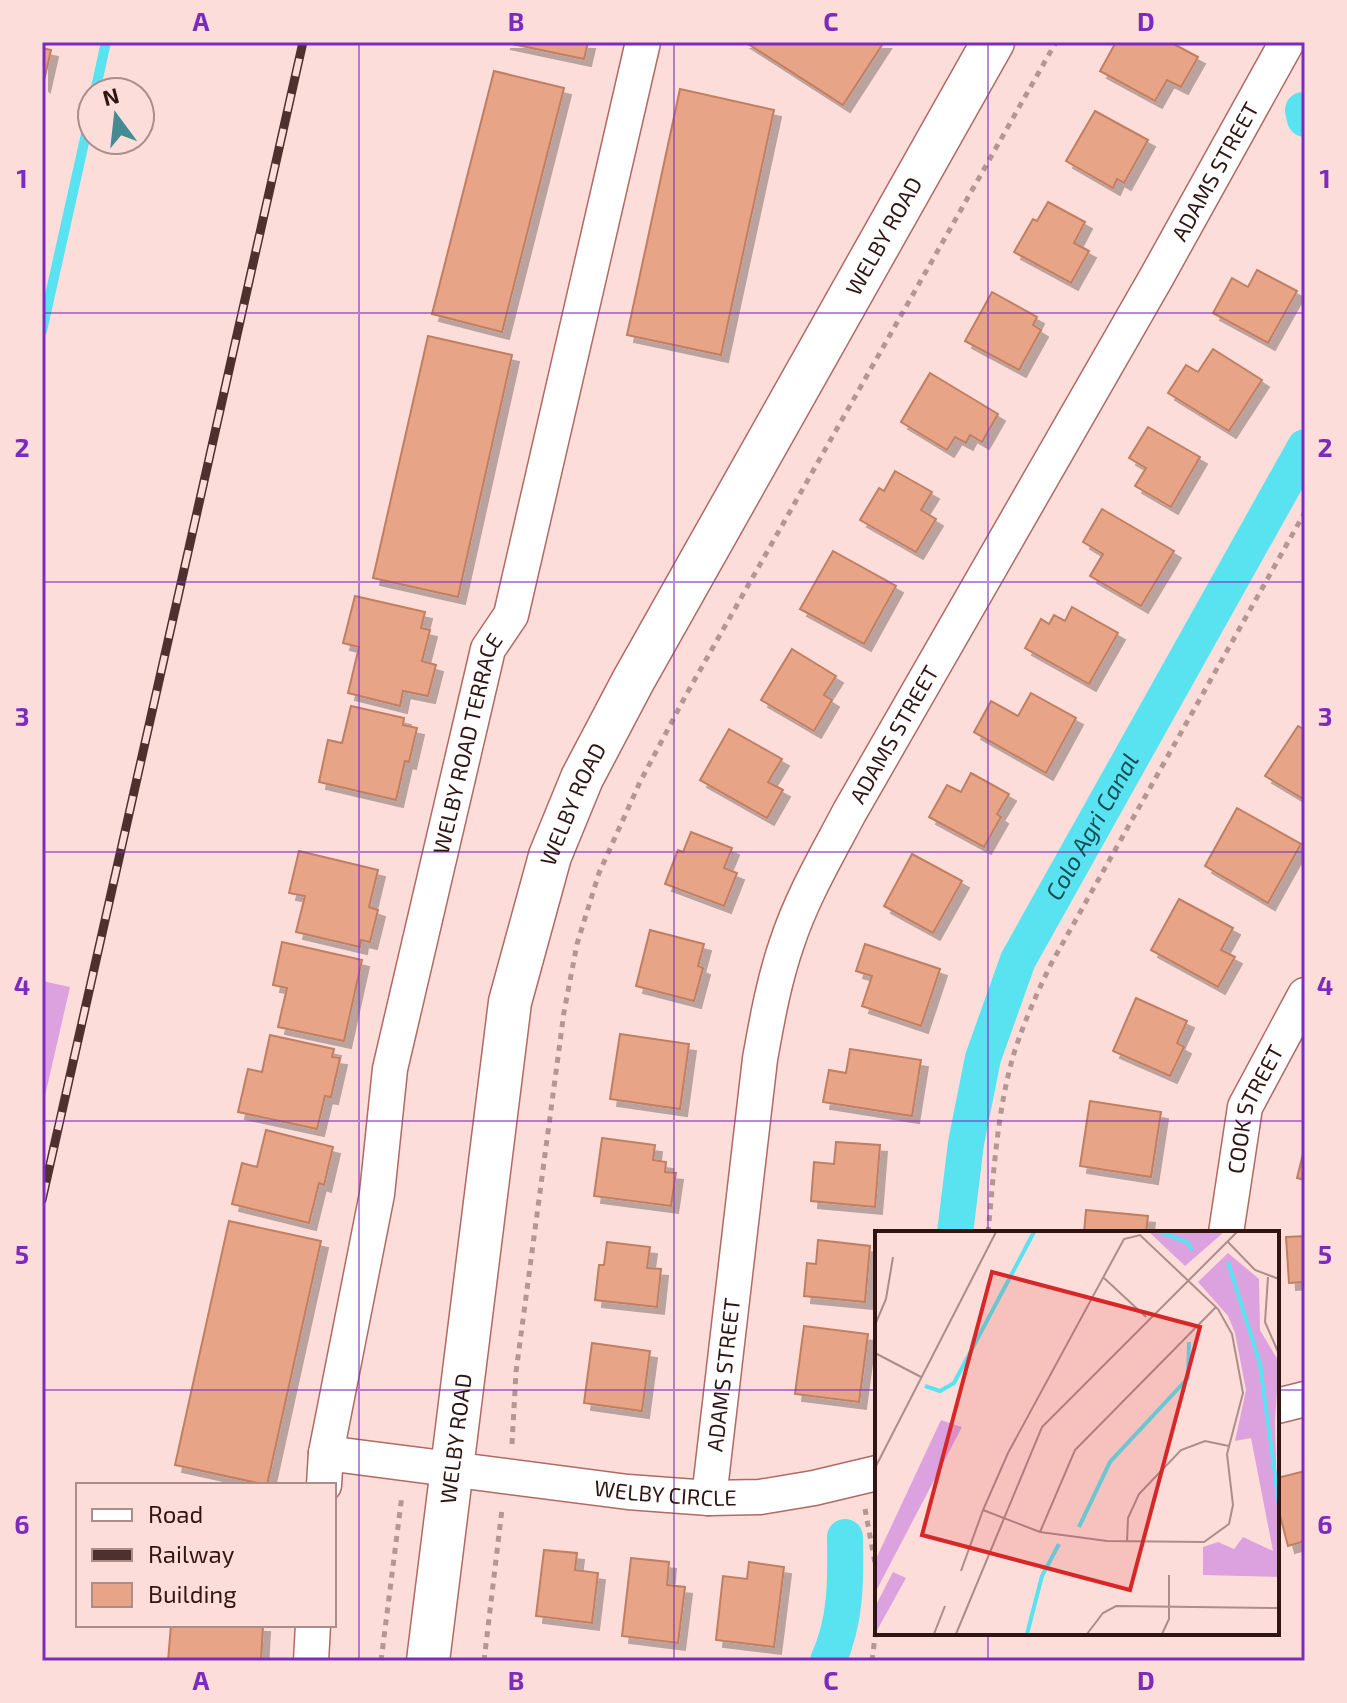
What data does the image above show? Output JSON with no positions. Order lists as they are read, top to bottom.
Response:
{
  "streets": {
    "street": [
      "ADAMS STREET",
      "WELBY ROAD",
      "WELBY ROAD TERRACE",
      "COOK STREET",
      "WELBY CIRCLE"
    ]
  },
  "crossings": [
    ["ADAMS STREET", "WELBY CIRCLE"],
    ["WELBY ROAD", "WELBY ROAD TERRACE"],
    ["WELBY ROAD", "WELBY CIRCLE"],
    ["WELBY ROAD TERRACE", "WELBY CIRCLE"]
  ],
  "water": ["Colo Agri Canal"],
  "legend": ["Road", "Railway", "Building"],
  "north": "top",
  "grid": {
    "columns": [
      "A",
      "B",
      "C",
      "D"
    ],
    "rows": [
      "1",
      "2",
      "3",
      "4",
      "5",
      "6"
    ]
  }
}
